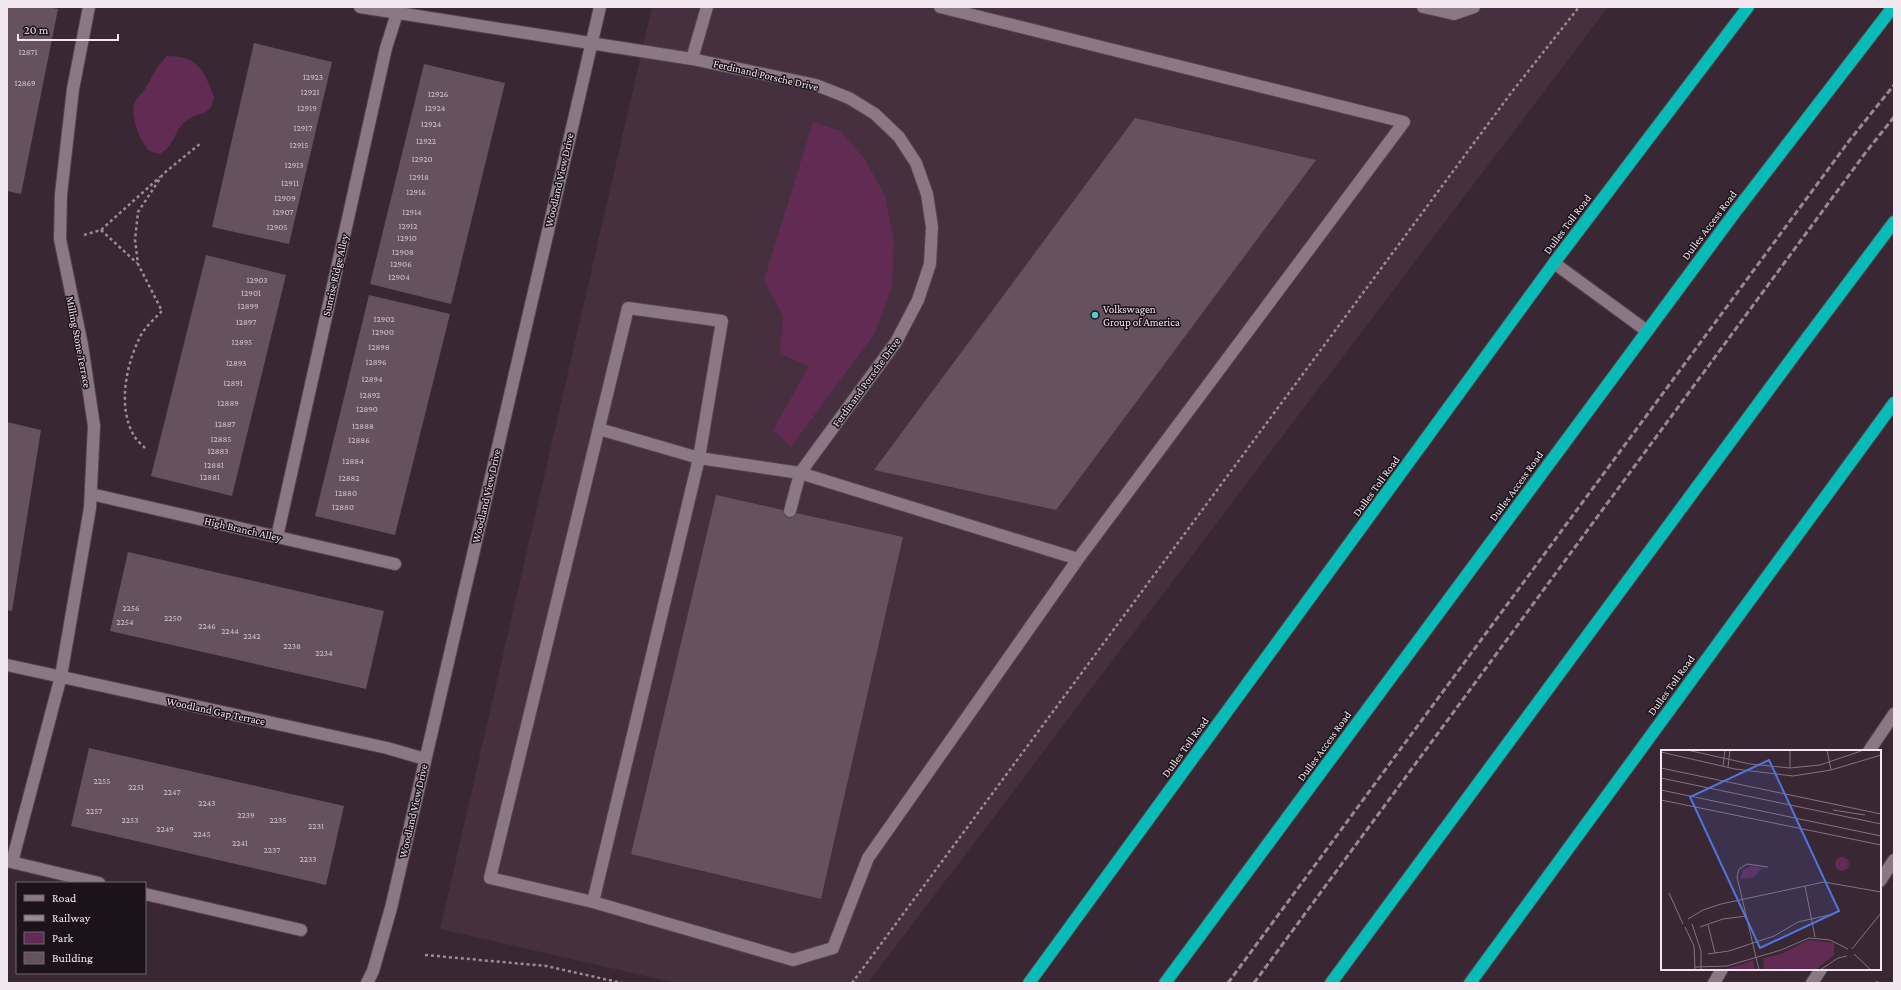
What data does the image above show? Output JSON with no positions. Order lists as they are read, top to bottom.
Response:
{
  "streets": {
    "highway": ["Dulles Toll Road", "Dulles Access Road"],
    "street": [
      "Ferdinand Porsche Drive",
      "Woodland View Drive",
      "Sunrise Ridge Alley",
      "Milling Stone Terrace",
      "High Branch Alley",
      "Woodland Gap Terrace"
    ]
  },
  "crossings": [
    ["Ferdinand Porsche Drive", "Woodland View Drive"],
    ["Ferdinand Porsche Drive", "Sunrise Ridge Alley"],
    ["Woodland View Drive", "Woodland Gap Terrace"],
    ["Sunrise Ridge Alley", "High Branch Alley"],
    ["Milling Stone Terrace", "High Branch Alley"],
    ["Milling Stone Terrace", "Woodland Gap Terrace"]
  ],
  "places": ["Volkswagen Group of America"],
  "house_numbers": [
    "12871",
    "12923",
    "12869",
    "12921",
    "12926",
    "12919",
    "12924",
    "12924",
    "12917",
    "12922",
    "12915",
    "12920",
    "12913",
    "12918",
    "12911",
    "12916",
    "12909",
    "12907",
    "12914",
    "12912",
    "12905",
    "12910",
    "12908",
    "12906",
    "12904",
    "12903",
    "12901",
    "12899",
    "12902",
    "12897",
    "12900",
    "12895",
    "12898",
    "12896",
    "12893",
    "12894",
    "12891",
    "12892",
    "12889",
    "12890",
    "12887",
    "12888",
    "12885",
    "12886",
    "12883",
    "12884",
    "12881",
    "12881",
    "12882",
    "12880",
    "12880",
    "2256",
    "2250",
    "2254",
    "2246",
    "2244",
    "2242",
    "2238",
    "2234",
    "2255",
    "2251",
    "2247",
    "2243",
    "2257",
    "2239",
    "2253",
    "2235",
    "2231",
    "2249",
    "2245",
    "2241",
    "2237",
    "2233"
  ],
  "legend": [
    "Road",
    "Railway",
    "Park",
    "Building"
  ],
  "scale_bar": "20 m"
}
